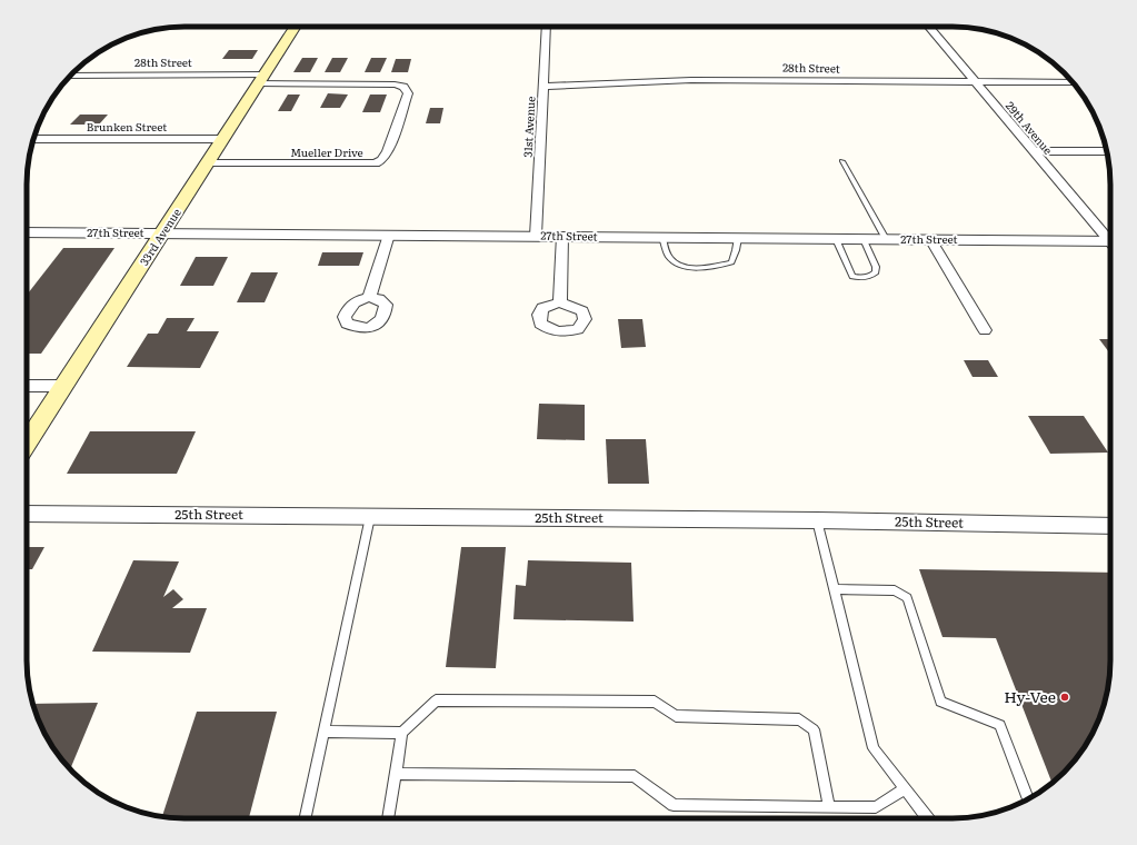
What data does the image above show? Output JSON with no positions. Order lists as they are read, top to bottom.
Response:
{
  "streets": {
    "main road": ["33rd Avenue"],
    "street": [
      "28th Street",
      "Brunken Street",
      "31st Avenue",
      "29th Avenue",
      "Mueller Drive",
      "27th Street",
      "25th Street"
    ]
  },
  "crossings": [
    ["28th Street", "31st Avenue"],
    ["28th Street", "29th Avenue"],
    ["28th Street", "Mueller Drive"],
    ["28th Street", "33rd Avenue"],
    ["Brunken Street", "33rd Avenue"],
    ["31st Avenue", "27th Street"],
    ["Mueller Drive", "33rd Avenue"],
    ["27th Street", "33rd Avenue"]
  ],
  "places": ["Hy-Vee"]
}
